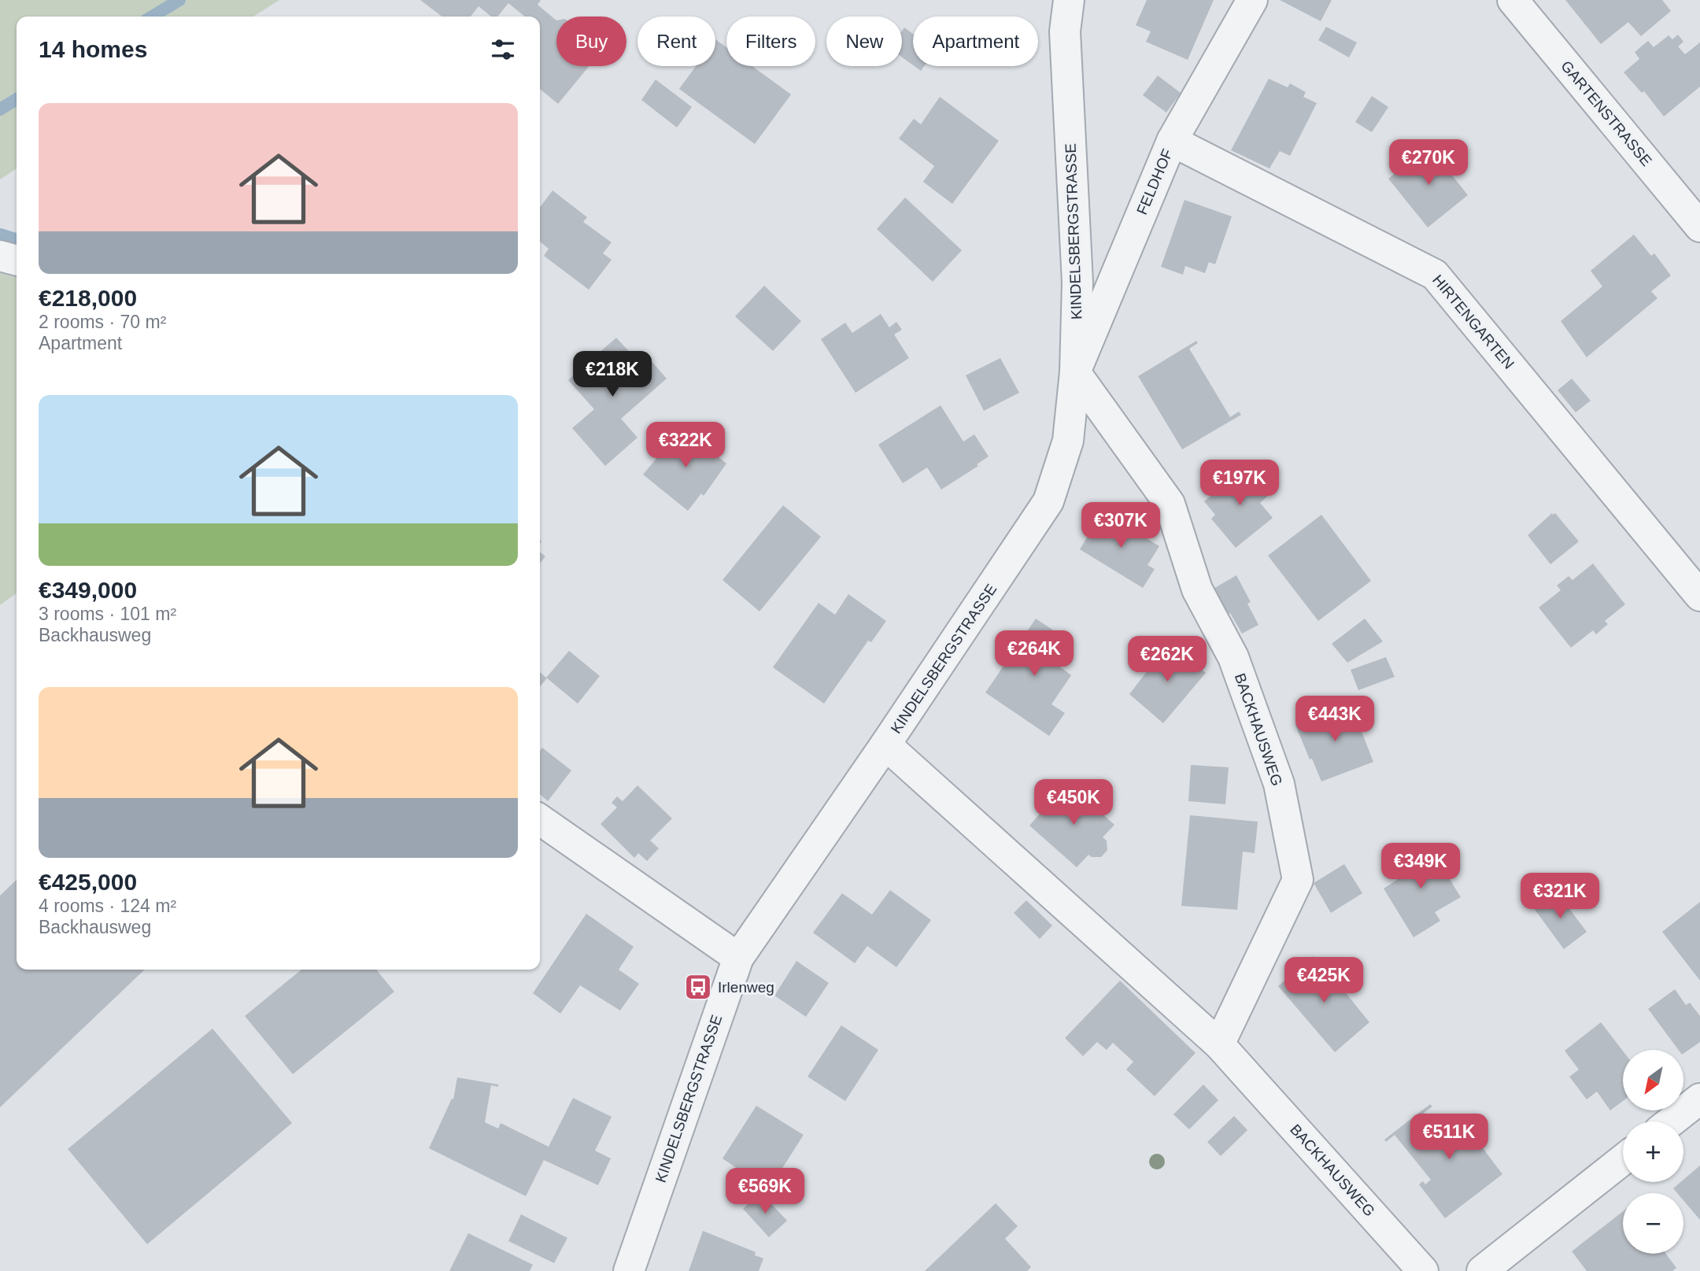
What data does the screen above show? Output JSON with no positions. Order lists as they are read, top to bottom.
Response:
{
  "streets": {
    "street": [
      "GARTENSTRASSE",
      "FELDHOF",
      "KINDELSBERGSTRASSE",
      "HIRTENGARTEN",
      "BACKHAUSWEG"
    ]
  },
  "crossings": [
    ["FELDHOF", "KINDELSBERGSTRASSE"],
    ["FELDHOF", "HIRTENGARTEN"],
    ["FELDHOF", "BACKHAUSWEG"],
    ["KINDELSBERGSTRASSE", "BACKHAUSWEG"]
  ],
  "places": {
    "bus stop": ["Irlenweg"]
  },
  "north": "bottom left",
  "page": {
    "chip": [
      "Buy",
      "Rent",
      "Filters",
      "New",
      "Apartment"
    ],
    "heading": "14 homes",
    "list": [
      {
        "name": "€218,000",
        "note": "2 rooms · 70 m² · Apartment"
      },
      {
        "name": "€349,000",
        "note": "3 rooms · 101 m² · Backhausweg"
      },
      {
        "name": "€425,000",
        "note": "4 rooms · 124 m² · Backhausweg"
      }
    ],
    "price": [
      "€270K",
      "€218K",
      "€322K",
      "€197K",
      "€307K",
      "€264K",
      "€262K",
      "€443K",
      "€450K",
      "€349K",
      "€321K",
      "€425K",
      "€511K",
      "€569K"
    ],
    "map_buttons": ["+", "−"]
  }
}
